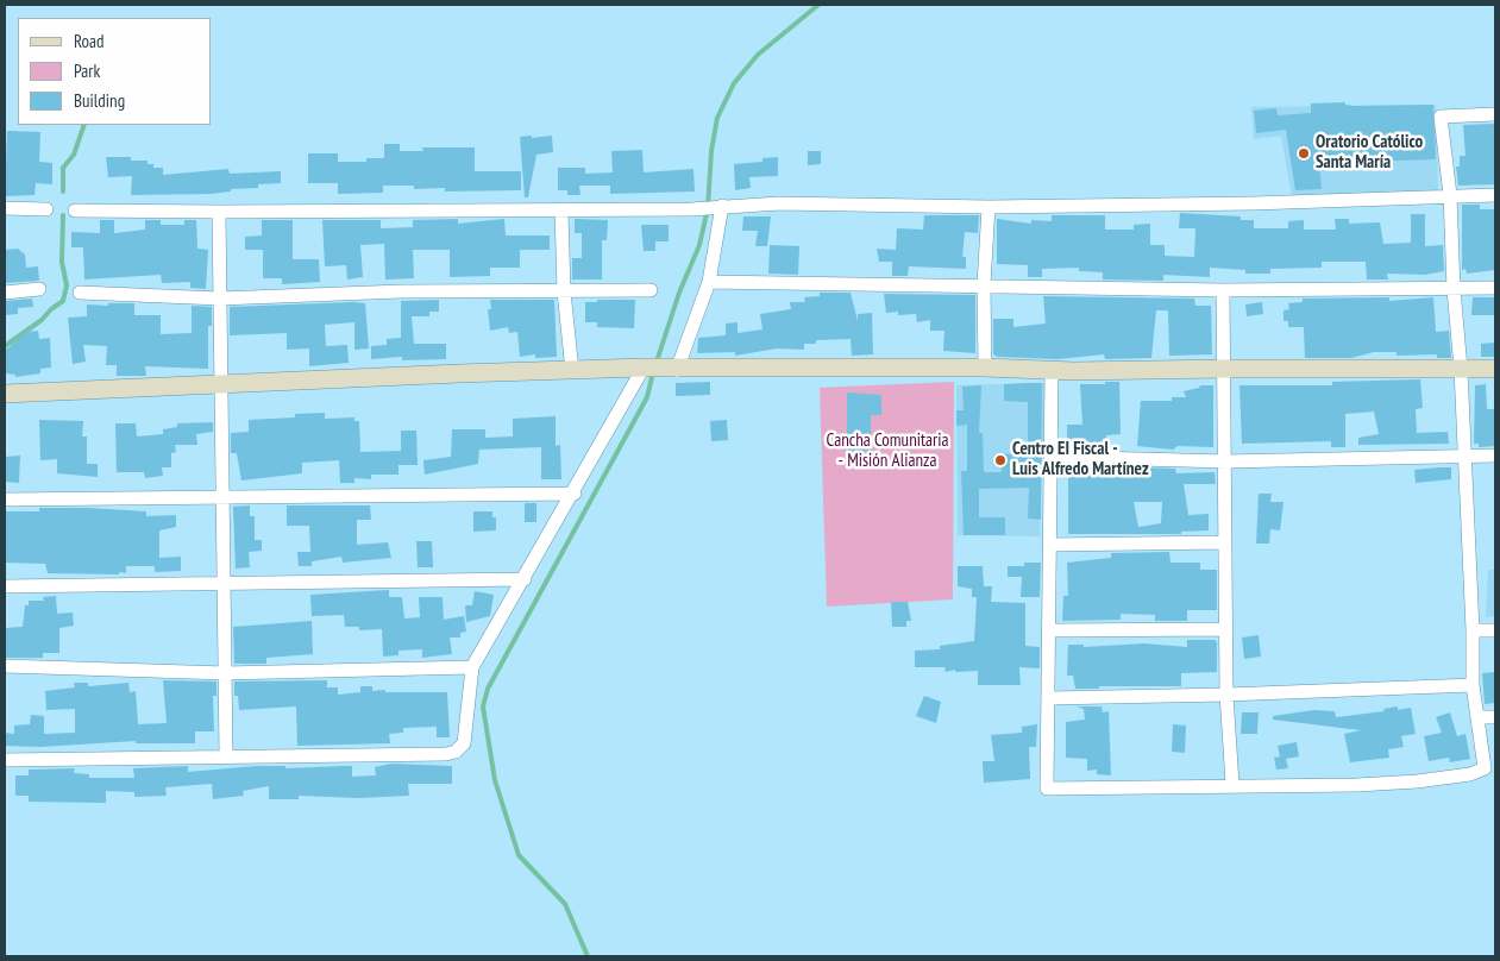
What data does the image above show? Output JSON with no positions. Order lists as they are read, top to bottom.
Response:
{
  "parks": ["Cancha Comunitaria - Misión Alianza"],
  "places": ["Oratorio Católico Santa María", "Centro EI Fiscal - Luis Alfredo Martínez"],
  "legend": ["Road", "Park", "Building"]
}
